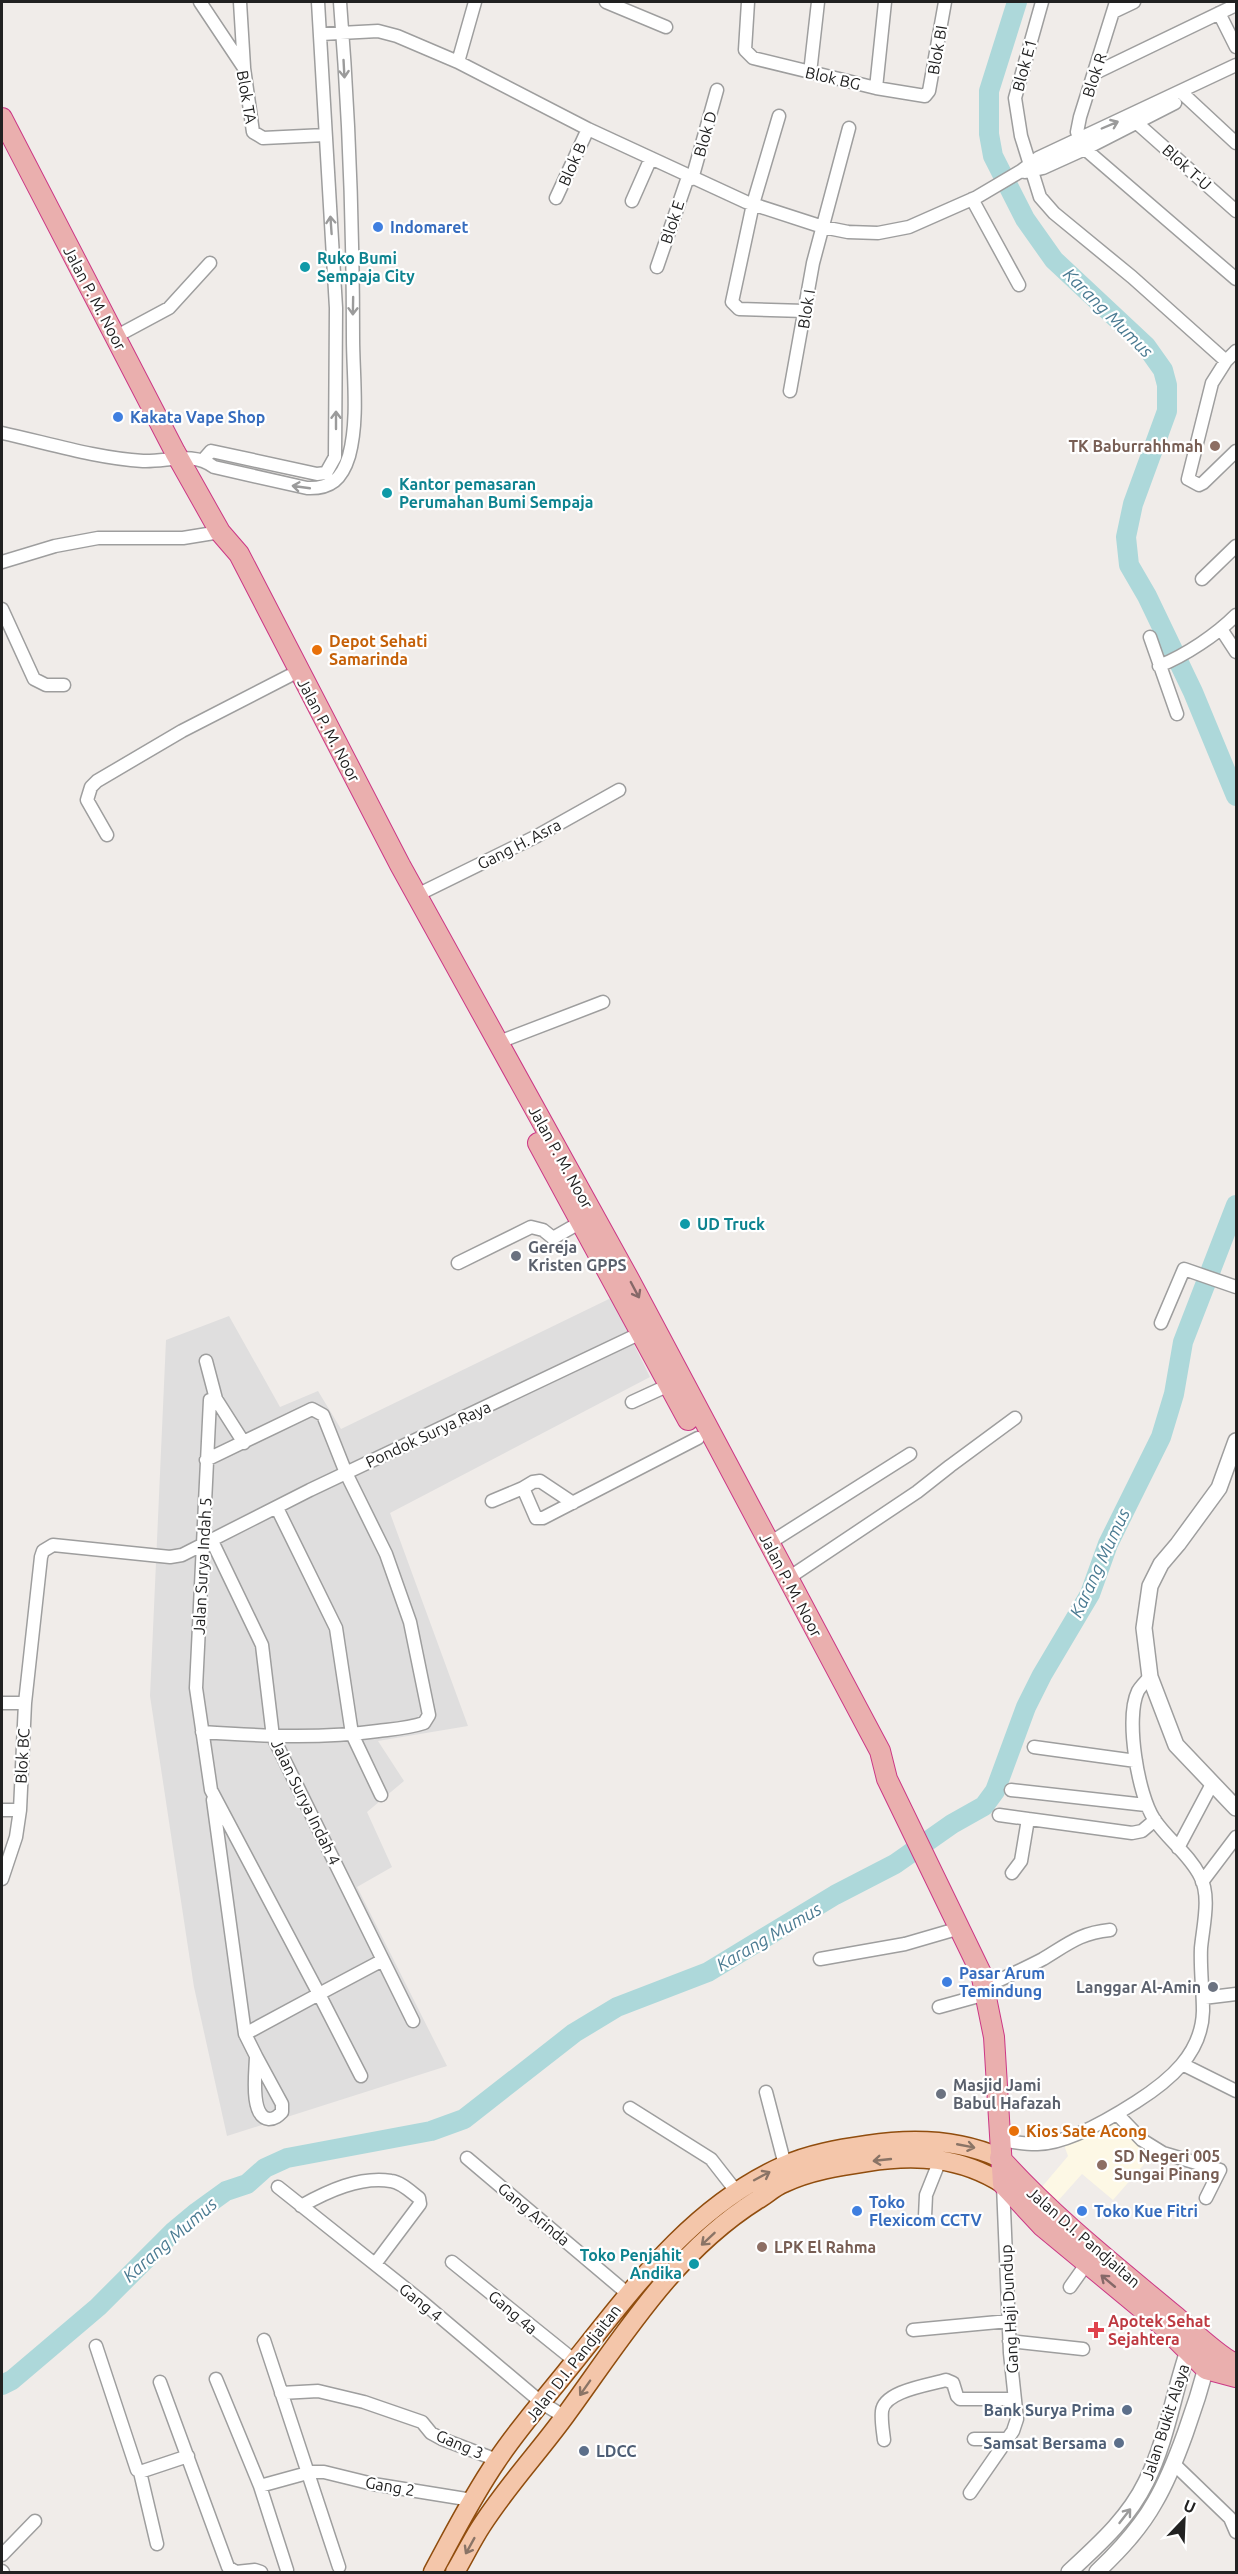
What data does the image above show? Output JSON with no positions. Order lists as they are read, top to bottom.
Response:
{
  "streets": {
    "highway": ["Jalan P. M. Noor", "Jalan D.I. Pandjaitan"],
    "street": [
      "Blok BI",
      "Blok E1",
      "Blok R",
      "Blok BG",
      "Blok TA",
      "Blok D",
      "Blok B",
      "Blok T-U",
      "Blok E",
      "Blok I",
      "Gang H. Asra",
      "Pondok Surya Raya",
      "Jalan Surya Indah 5",
      "Blok BC",
      "Jalan Surya Indah 4",
      "Gang Arinda",
      "Gang 4",
      "Gang Haji Dundup",
      "Gang 4a",
      "Jalan Bukit Alaya",
      "Gang 3",
      "Gang 2"
    ]
  },
  "crossings": [
    ["Blok BI", "Blok BG"],
    ["Blok D", "Blok E"],
    ["Jalan P. M. Noor", "Gang H. Asra"],
    ["Jalan P. M. Noor", "Pondok Surya Raya"],
    ["Jalan P. M. Noor", "Jalan D.I. Pandjaitan"],
    ["Jalan P. M. Noor", "Gang Haji Dundup"],
    ["Pondok Surya Raya", "Jalan Surya Indah 5"],
    ["Pondok Surya Raya", "Blok BC"],
    ["Pondok Surya Raya", "Jalan Surya Indah 4"],
    ["Jalan Surya Indah 5", "Blok BC"],
    ["Jalan Surya Indah 5", "Jalan Surya Indah 4"],
    ["Blok BC", "Jalan Surya Indah 4"],
    ["Gang Arinda", "Jalan D.I. Pandjaitan"],
    ["Jalan D.I. Pandjaitan", "Gang 4"],
    ["Jalan D.I. Pandjaitan", "Gang Haji Dundup"],
    ["Jalan D.I. Pandjaitan", "Gang 4a"],
    ["Jalan D.I. Pandjaitan", "Jalan Bukit Alaya"],
    ["Jalan D.I. Pandjaitan", "Gang 3"],
    ["Jalan D.I. Pandjaitan", "Gang 2"]
  ],
  "water": ["Karang Mumus"],
  "places": {
    "other": [
      "Indomaret",
      "Ruko Bumi Sempaja City",
      "Kakata Vape Shop",
      "TK Baburrahhmah",
      "Kantor pemasaran Perumahan Bumi Sempaja",
      "Depot Sehati Samarinda",
      "UD Truck",
      "Gereja Kristen GPPS",
      "Pasar Arum Temindung",
      "Langgar Al-Amin",
      "Masjid Jami Babul Hafazah",
      "Kios Sate Acong",
      "SD Negeri 005 Sungai Pinang",
      "Toko Flexicom CCTV",
      "Toko Kue Fitri",
      "LPK El Rahma",
      "Toko Penjahit Andika",
      "Bank Surya Prima",
      "Samsat Bersama",
      "LDCC"
    ],
    "health": ["Apotek Sehat Sejahtera"]
  },
  "north": "top right"
}
